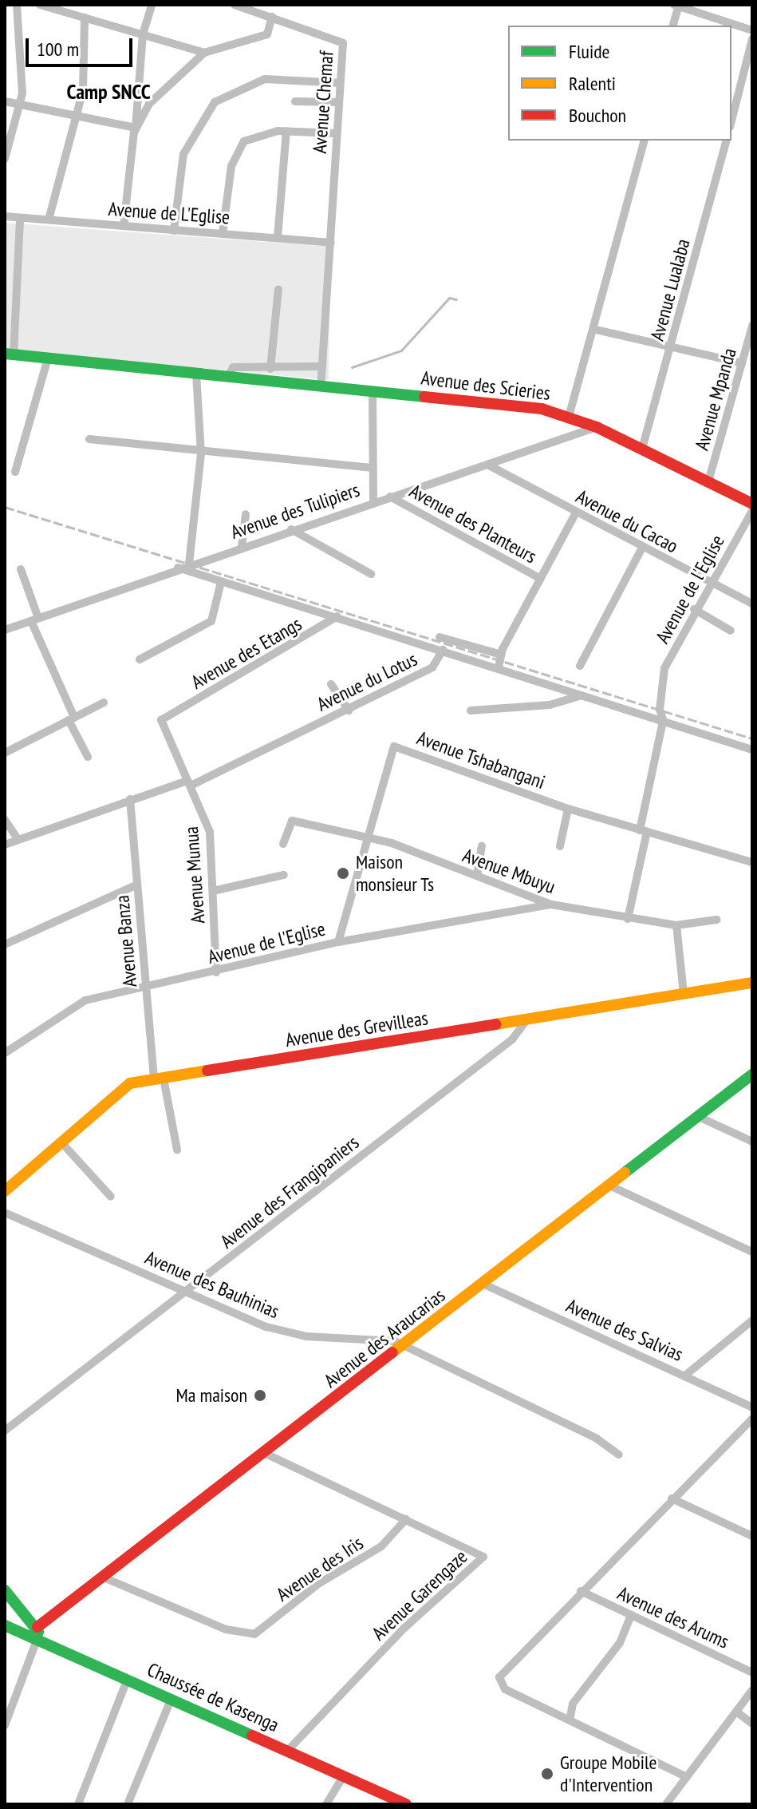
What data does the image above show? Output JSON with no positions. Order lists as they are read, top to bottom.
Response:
{
  "streets": {
    "street": [
      "Avenue Chemaf",
      "Avenue de L'Eglise",
      "Avenue Lualaba",
      "Avenue des Scieries",
      "Avenue Mpanda",
      "Avenue des Tulipiers",
      "Avenue du Cacao",
      "Avenue des Planteurs",
      "Avenue de l'Eglise",
      "Avenue des Etangs",
      "Avenue du Lotus",
      "Avenue Tshabangani",
      "Avenue Mbuyu",
      "Avenue Munua",
      "Avenue Banza",
      "Avenue des Grevilleas",
      "Avenue des Frangipaniers",
      "Avenue des Bauhinias",
      "Avenue des Salvias",
      "Avenue des Araucarias",
      "Avenue des Iris",
      "Avenue Garengaze",
      "Avenue des Arums",
      "Chaussée de Kasenga"
    ]
  },
  "crossings": [
    ["Avenue Chemaf", "Avenue de L'Eglise"],
    ["Avenue Chemaf", "Avenue des Scieries"],
    ["Avenue Lualaba", "Avenue des Scieries"],
    ["Avenue des Scieries", "Avenue Mpanda"],
    ["Avenue des Scieries", "Avenue des Tulipiers"],
    ["Avenue des Tulipiers", "Avenue du Cacao"],
    ["Avenue des Tulipiers", "Avenue des Planteurs"],
    ["Avenue des Tulipiers", "Avenue des Etangs"],
    ["Avenue du Cacao", "Avenue de l'Eglise"],
    ["Avenue de l'Eglise", "Avenue du Lotus"],
    ["Avenue de l'Eglise", "Avenue Tshabangani"],
    ["Avenue de l'Eglise", "Avenue Mbuyu"],
    ["Avenue de l'Eglise", "Avenue Munua"],
    ["Avenue de l'Eglise", "Avenue Banza"],
    ["Avenue des Etangs", "Avenue du Lotus"],
    ["Avenue des Etangs", "Avenue Munua"],
    ["Avenue du Lotus", "Avenue Munua"],
    ["Avenue du Lotus", "Avenue Banza"],
    ["Avenue Tshabangani", "Avenue Mbuyu"],
    ["Avenue Banza", "Avenue des Grevilleas"],
    ["Avenue des Grevilleas", "Avenue des Frangipaniers"],
    ["Avenue des Frangipaniers", "Avenue des Bauhinias"],
    ["Avenue des Bauhinias", "Avenue des Araucarias"],
    ["Avenue des Salvias", "Avenue des Araucarias"],
    ["Avenue des Araucarias", "Avenue des Iris"],
    ["Avenue des Araucarias", "Avenue Garengaze"],
    ["Avenue des Araucarias", "Chaussée de Kasenga"],
    ["Avenue des Iris", "Avenue Garengaze"],
    ["Avenue Garengaze", "Chaussée de Kasenga"]
  ],
  "districts": ["Camp SNCC"],
  "places": ["Maison monsieur Ts", "Ma maison", "Groupe Mobile d'Intervention"],
  "legend": ["Fluide", "Ralenti", "Bouchon"],
  "scale_bar": "100 m"
}
